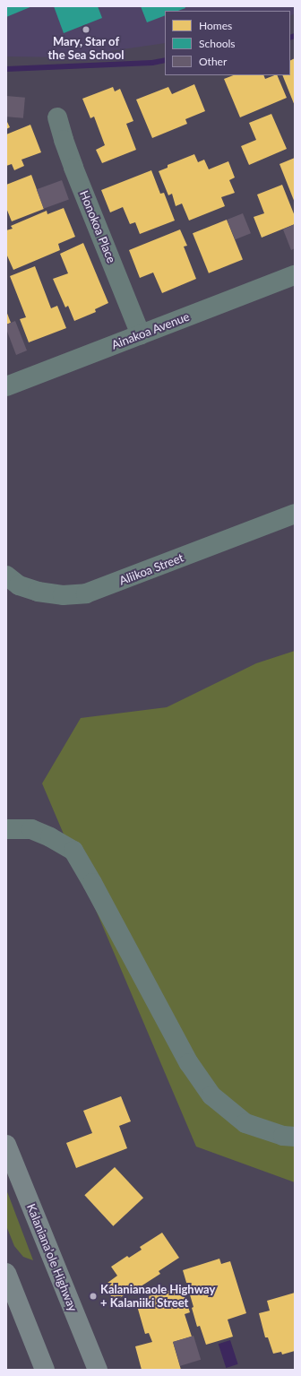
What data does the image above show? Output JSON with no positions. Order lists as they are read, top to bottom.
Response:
{
  "streets": {
    "highway": ["Kalaniana’ole Highway"],
    "street": ["Honokoa Place", "Ainakoa Avenue", "Aliikoa Street"]
  },
  "crossings": [
    ["Honokoa Place", "Ainakoa Avenue"]
  ],
  "places": ["Mary, Star of the Sea School", "Kalanianaole Highway + Kalaniiki Street"],
  "legend": ["Homes", "Schools", "Other"]
}
